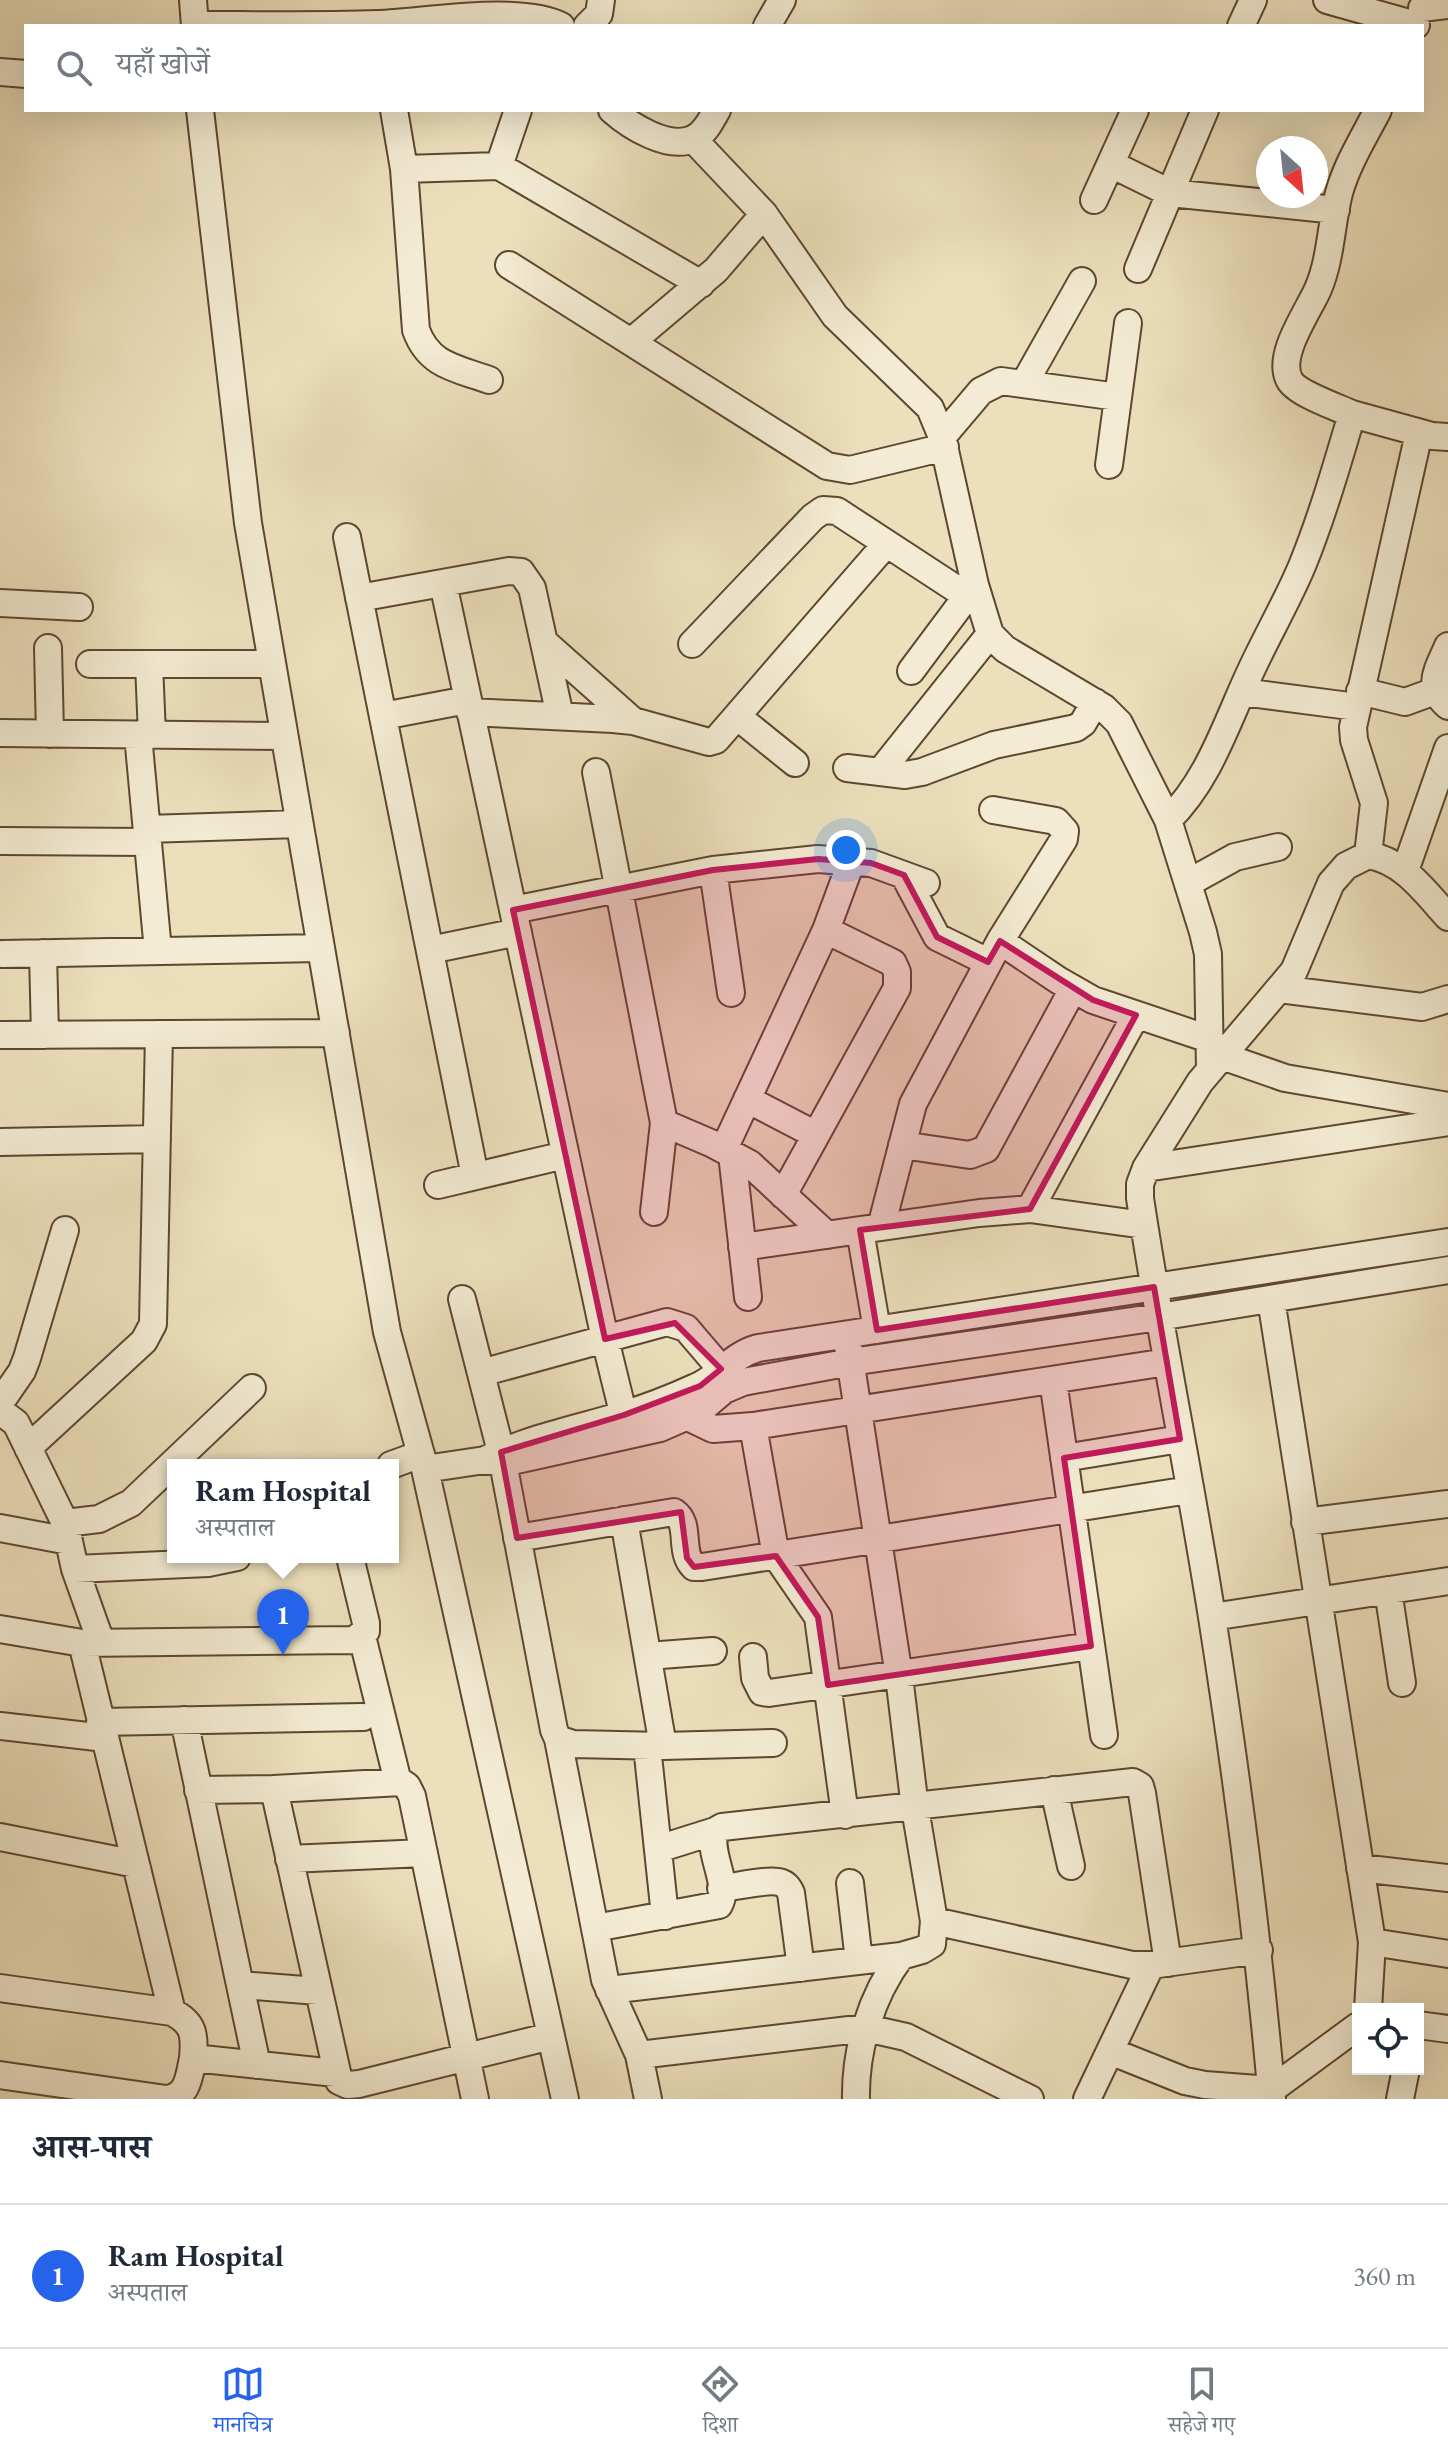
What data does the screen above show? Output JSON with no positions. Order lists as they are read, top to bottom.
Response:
{
  "north": "bottom right",
  "page": {
    "search": "यहाँ खोजें",
    "popup": ["Ram Hospital", "अस्पताल"],
    "pins": "1",
    "heading": "आस-पास",
    "list": [
      {
        "mark": "1",
        "name": "Ram Hospital",
        "note": "अस्पताल",
        "value": "360 m"
      }
    ],
    "nav": ["मानचित्र", "दिशा", "सहेजे गए"]
  }
}
